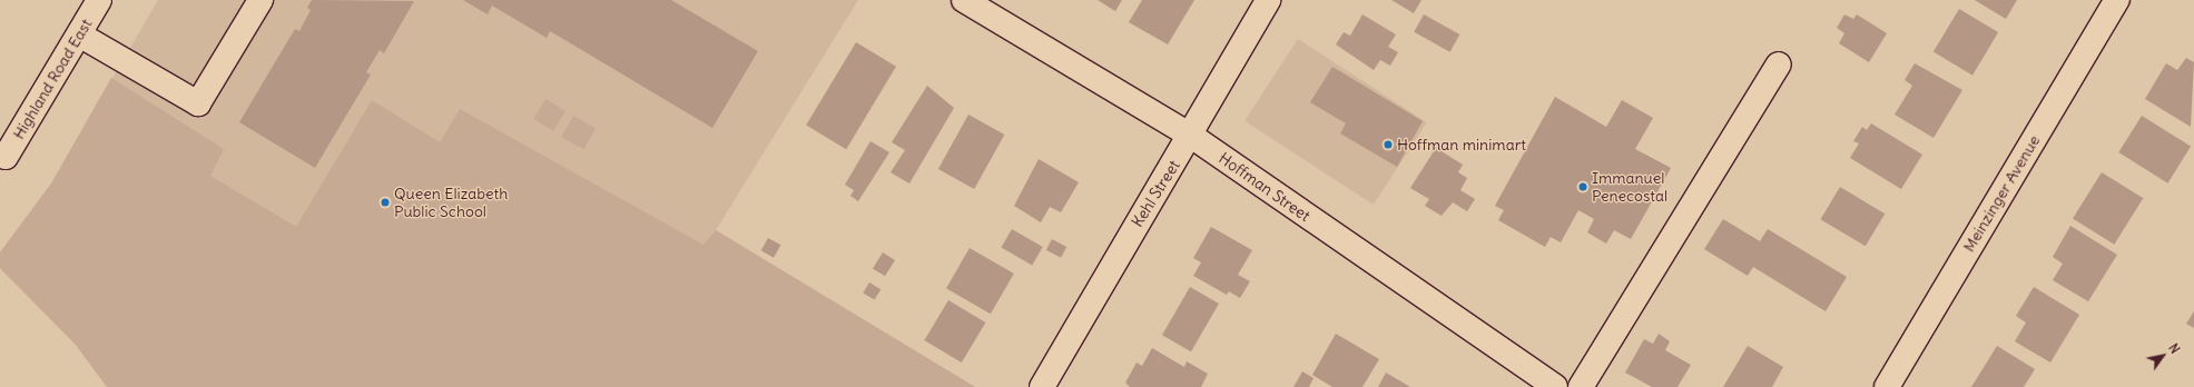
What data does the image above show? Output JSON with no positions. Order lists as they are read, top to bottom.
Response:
{
  "streets": {
    "street": [
      "Highland Road East",
      "Hoffman Street",
      "Kehl Street",
      "Meinzinger Avenue"
    ]
  },
  "crossings": [
    ["Hoffman Street", "Kehl Street"]
  ],
  "places": ["Hoffman minimart", "Immanuel Penecostal", "Queen Elizabeth Public School"],
  "north": "top right"
}
